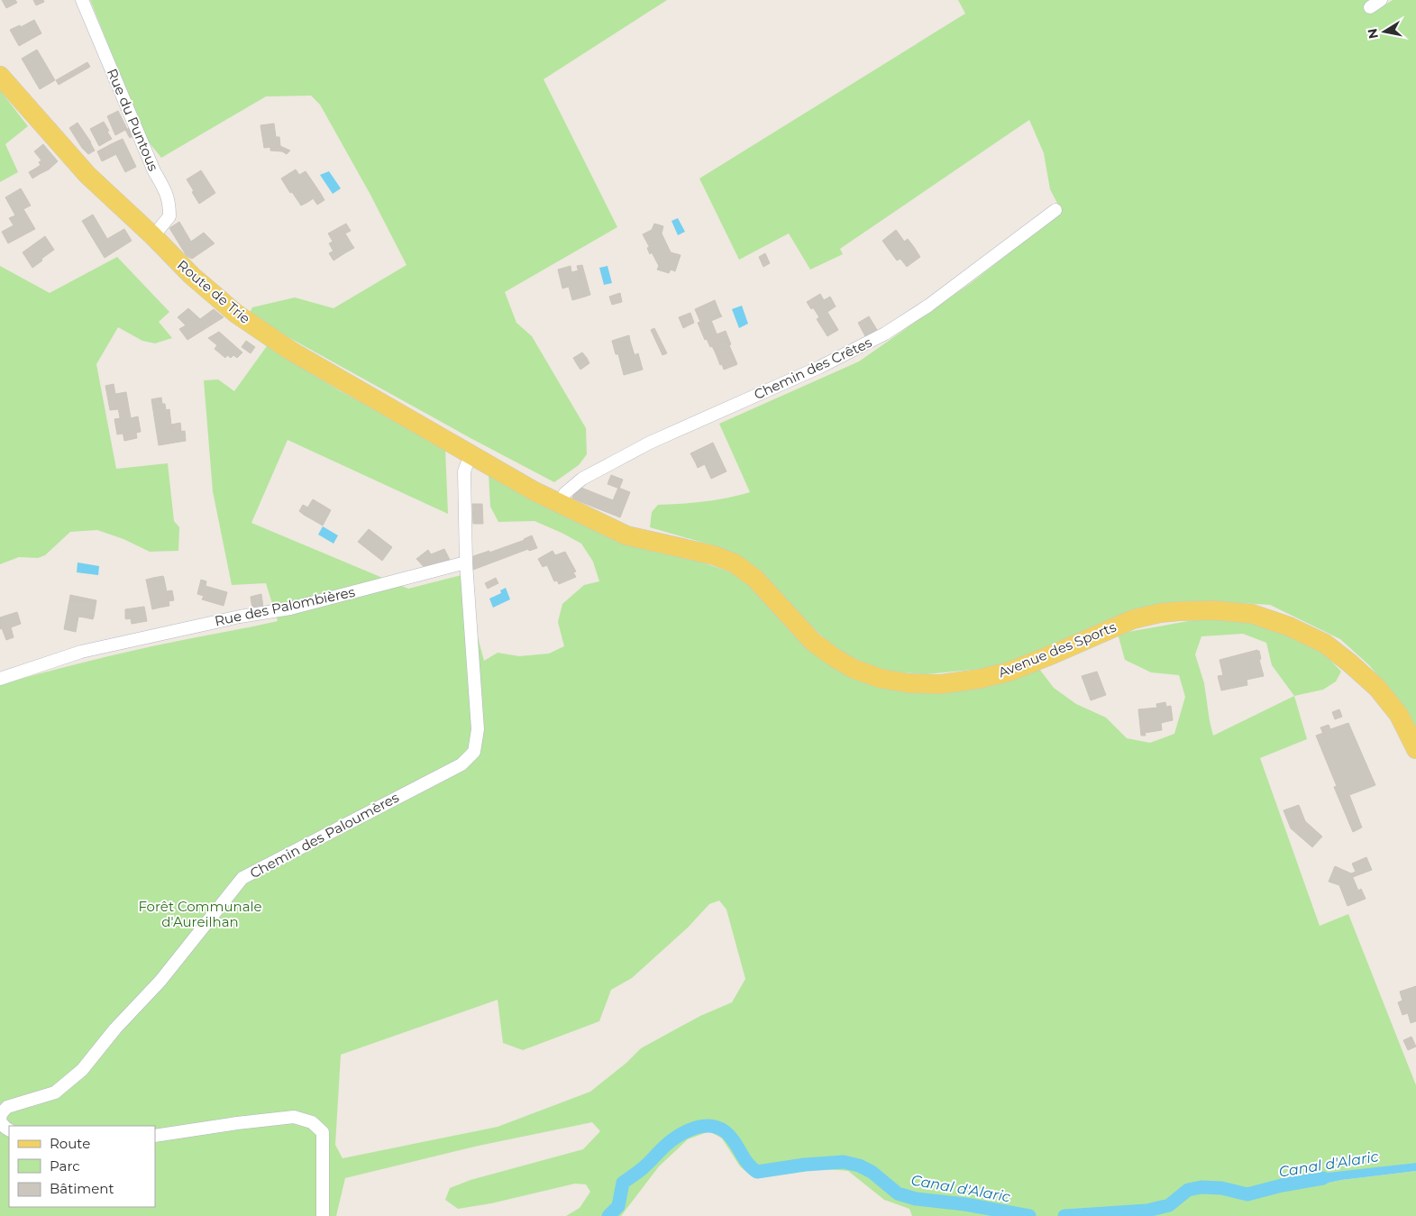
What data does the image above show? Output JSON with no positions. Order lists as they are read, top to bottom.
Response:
{
  "streets": {
    "main road": ["Route de Trie", "Avenue des Sports"],
    "street": [
      "Rue du Puntous",
      "Chemin des Crêtes",
      "Rue des Palombières",
      "Chemin des Paloumères"
    ]
  },
  "crossings": [
    ["Rue du Puntous", "Route de Trie"],
    ["Route de Trie", "Chemin des Crêtes"],
    ["Route de Trie", "Avenue des Sports"],
    ["Chemin des Crêtes", "Avenue des Sports"],
    ["Rue des Palombières", "Chemin des Paloumères"]
  ],
  "water": ["Canal d'Alaric"],
  "parks": ["Forêt Communale d'Aureilhan"],
  "legend": ["Route", "Parc", "Bâtiment"],
  "north": "left"
}
